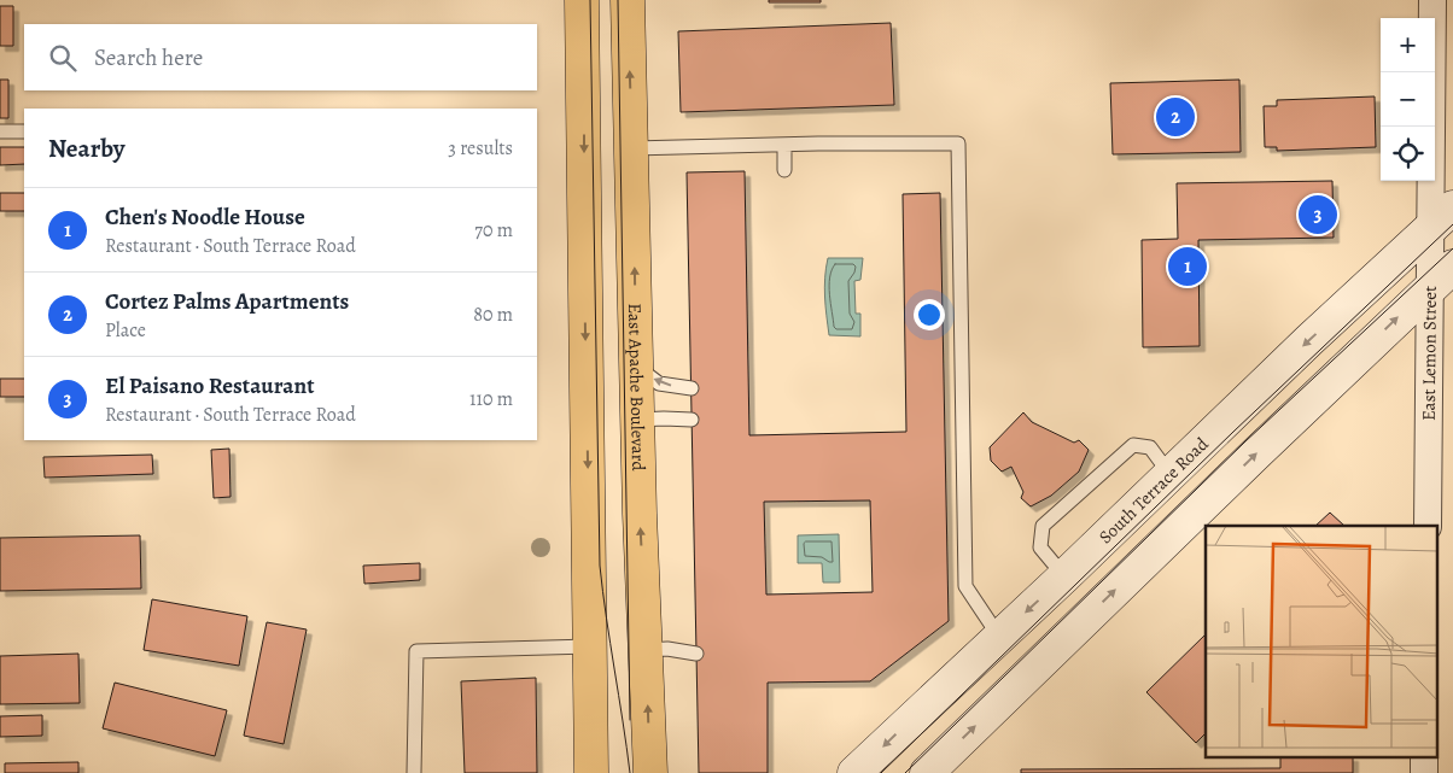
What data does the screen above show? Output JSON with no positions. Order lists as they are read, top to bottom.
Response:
{
  "streets": {
    "main road": ["East Apache Boulevard"],
    "street": ["East Lemon Street", "South Terrace Road"]
  },
  "crossings": [
    ["East Lemon Street", "South Terrace Road"]
  ],
  "page": {
    "map_buttons": ["+", "−"],
    "search": "Search here",
    "pins": ["2", "3", "1"],
    "heading": ["Nearby", "3 results"],
    "list": [
      {
        "mark": "1",
        "name": "Chen's Noodle House",
        "note": "Restaurant · South Terrace Road",
        "value": "70 m"
      },
      {
        "mark": "2",
        "name": "Cortez Palms Apartments",
        "note": "Place",
        "value": "80 m"
      },
      {
        "mark": "3",
        "name": "El Paisano Restaurant",
        "note": "Restaurant · South Terrace Road",
        "value": "110 m"
      }
    ]
  }
}
